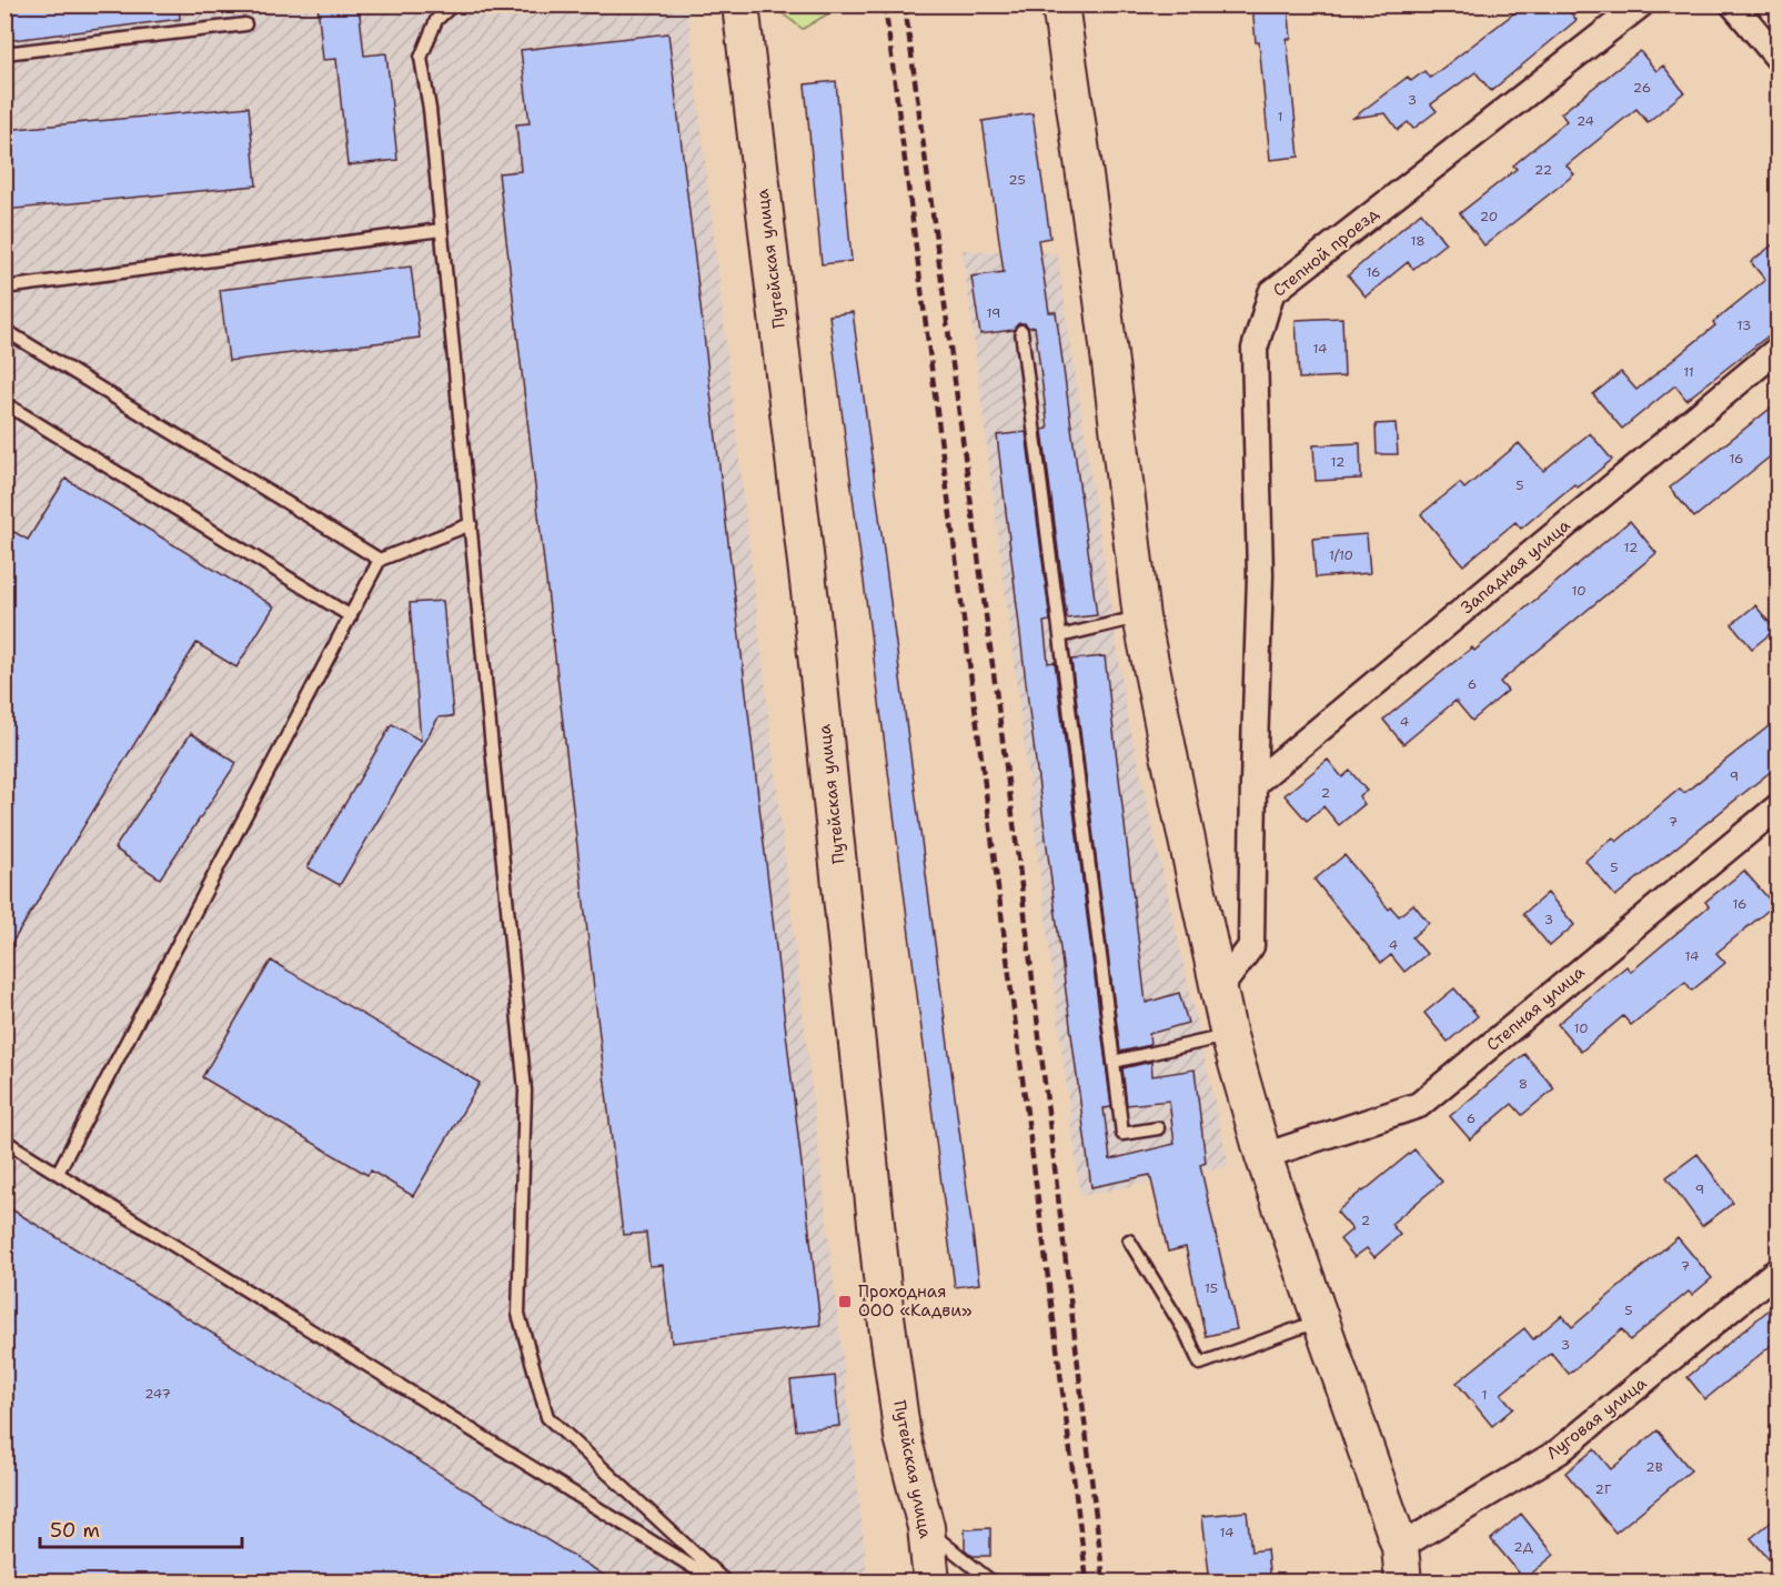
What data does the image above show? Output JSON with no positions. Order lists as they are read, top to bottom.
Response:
{
  "streets": {
    "main road": ["Путейская улица"],
    "street": [
      "Степной проезд",
      "Западная улица",
      "Степная улица",
      "Луговая улица"
    ]
  },
  "crossings": [
    ["Степной проезд", "Западная улица"]
  ],
  "places": {
    "transit": ["Проходная ООО «Кадви»"]
  },
  "house_numbers": [
    "26",
    "3",
    "1",
    "24",
    "22",
    "25",
    "20",
    "18",
    "16",
    "19",
    "13",
    "14",
    "11",
    "16",
    "12",
    "5",
    "12",
    "1/10",
    "10",
    "6",
    "4",
    "9",
    "2",
    "7",
    "5",
    "16",
    "3",
    "4",
    "14",
    "10",
    "8",
    "6",
    "9",
    "2",
    "7",
    "15",
    "5",
    "3",
    "247",
    "1",
    "2В",
    "2Г",
    "14",
    "2Д"
  ],
  "scale_bar": "50 m"
}
